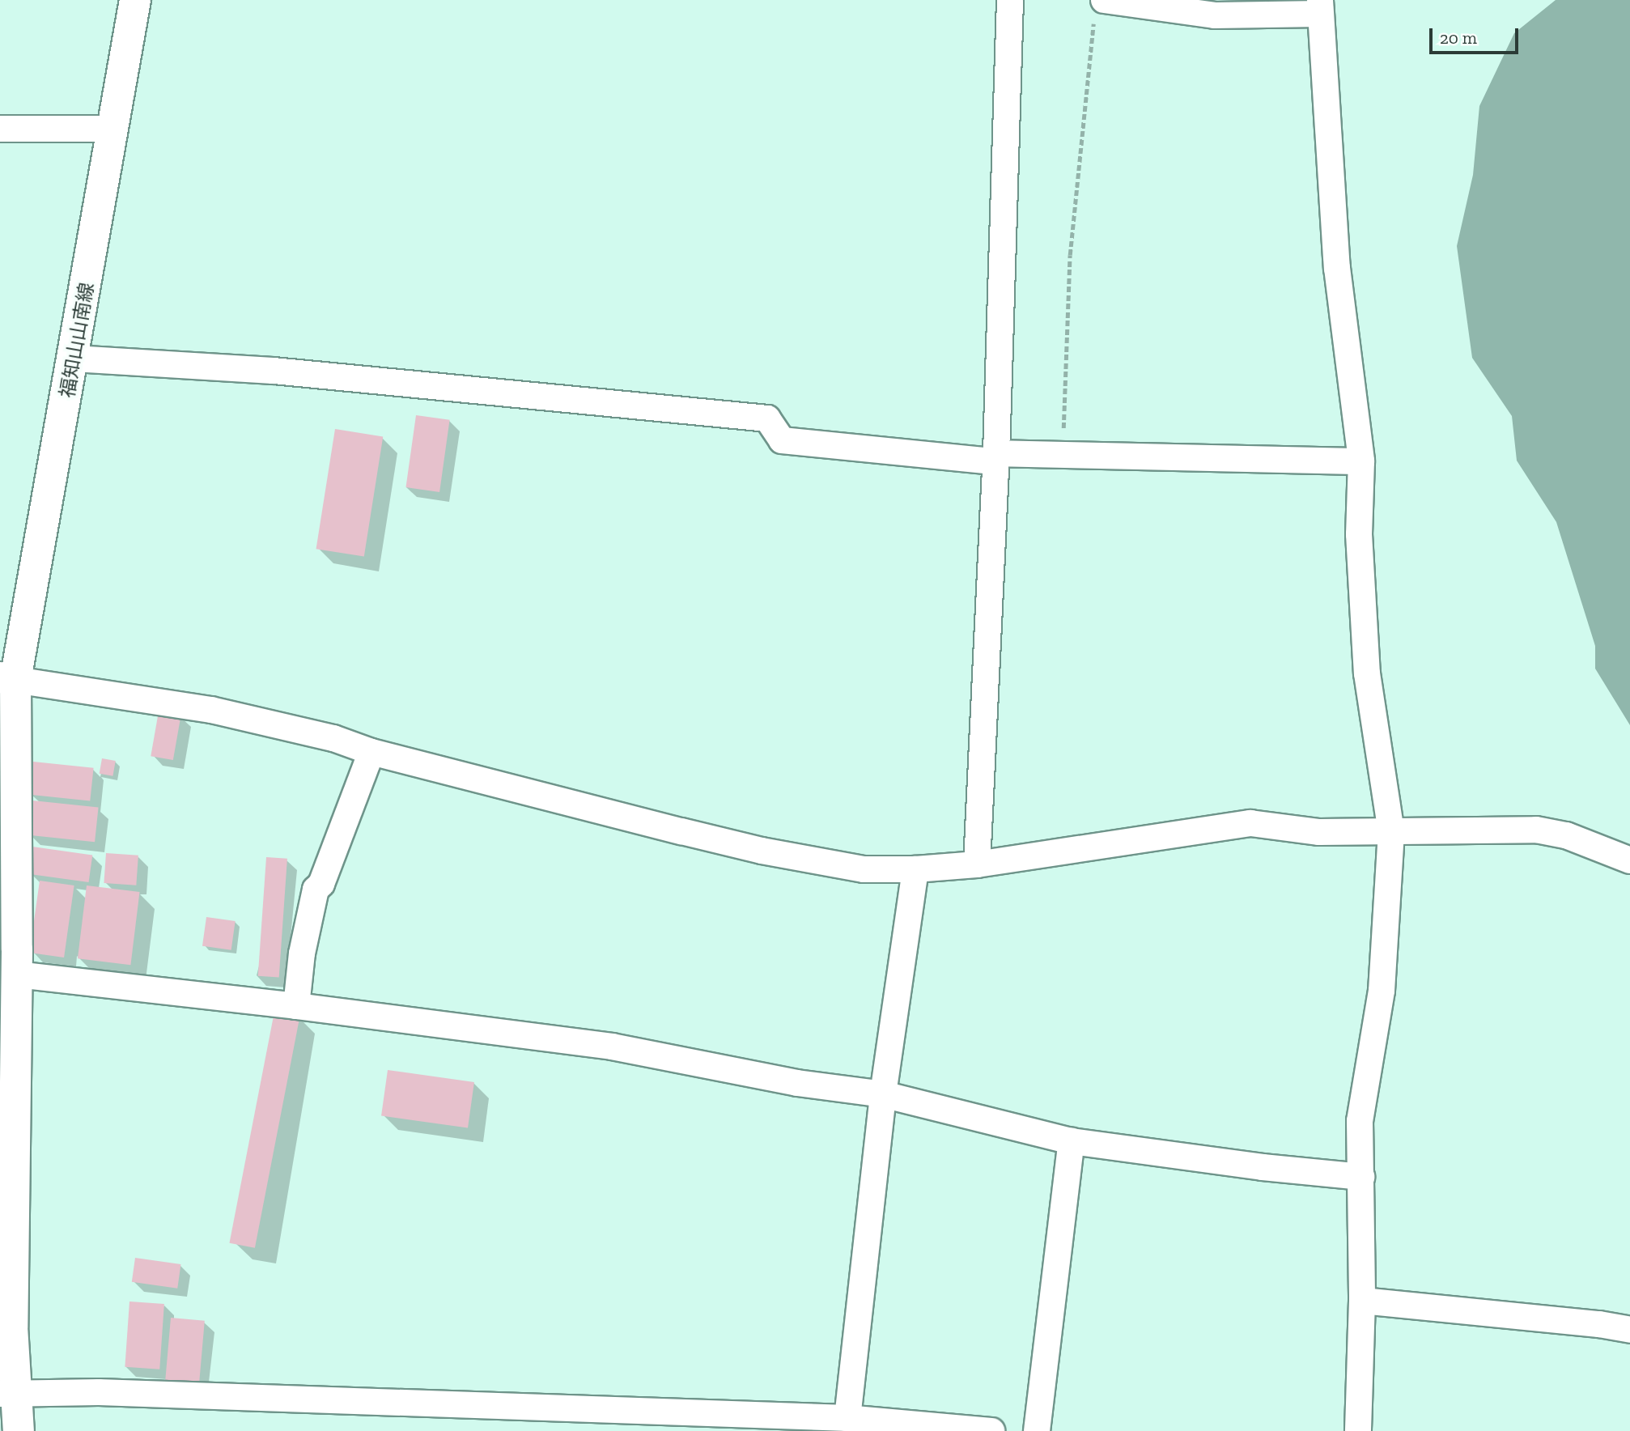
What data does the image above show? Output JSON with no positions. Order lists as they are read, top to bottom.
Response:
{
  "streets": {
    "main road": ["福知山山南線"]
  },
  "scale_bar": "20 m"
}
